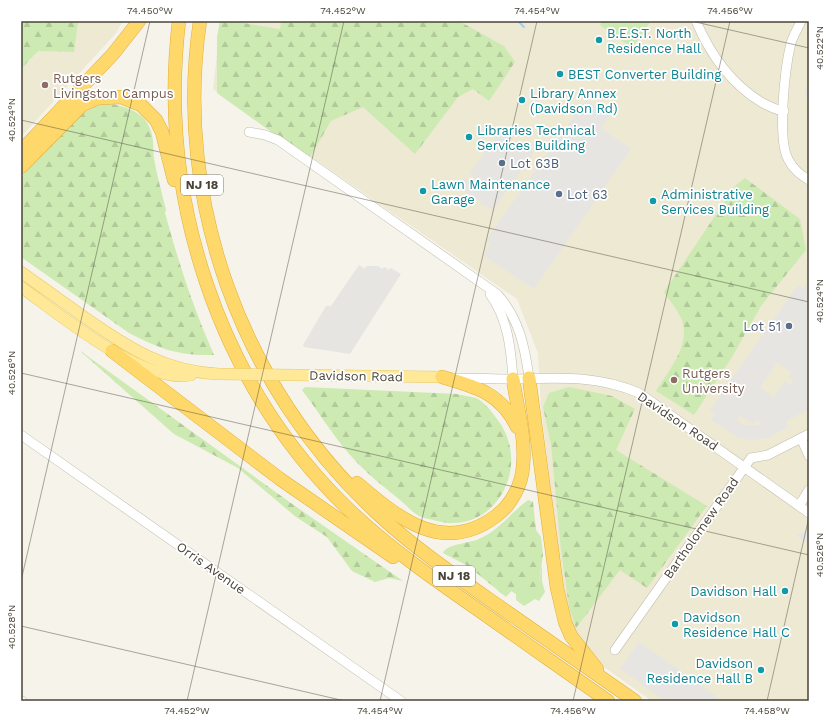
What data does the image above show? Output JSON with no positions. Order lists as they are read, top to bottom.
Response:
{
  "streets": {
    "highway": ["NJ 18"],
    "main road": ["Davidson Road"],
    "street": ["Bartholomew Road", "Orris Avenue"]
  },
  "crossings": [
    ["Davidson Road", "Bartholomew Road"]
  ],
  "places": [
    "B.E.S.T. North Residence Hall",
    "BEST Converter Building",
    "Rutgers Livingston Campus",
    "Library Annex (Davidson Rd)",
    "Libraries Technical Services Building",
    "Lot 63B",
    "Lawn Maintenance Garage",
    "Lot 63",
    "Administrative Services Building",
    "Lot 51",
    "Rutgers University",
    "Davidson Hall",
    "Davidson Residence Hall C",
    "Davidson Residence Hall B"
  ],
  "coordinates": [
    "74.450°W",
    "74.452°W",
    "74.454°W",
    "74.456°W",
    "40.522°N",
    "40.524°N",
    "40.526°N",
    "40.528°N",
    "74.458°W"
  ]
}
